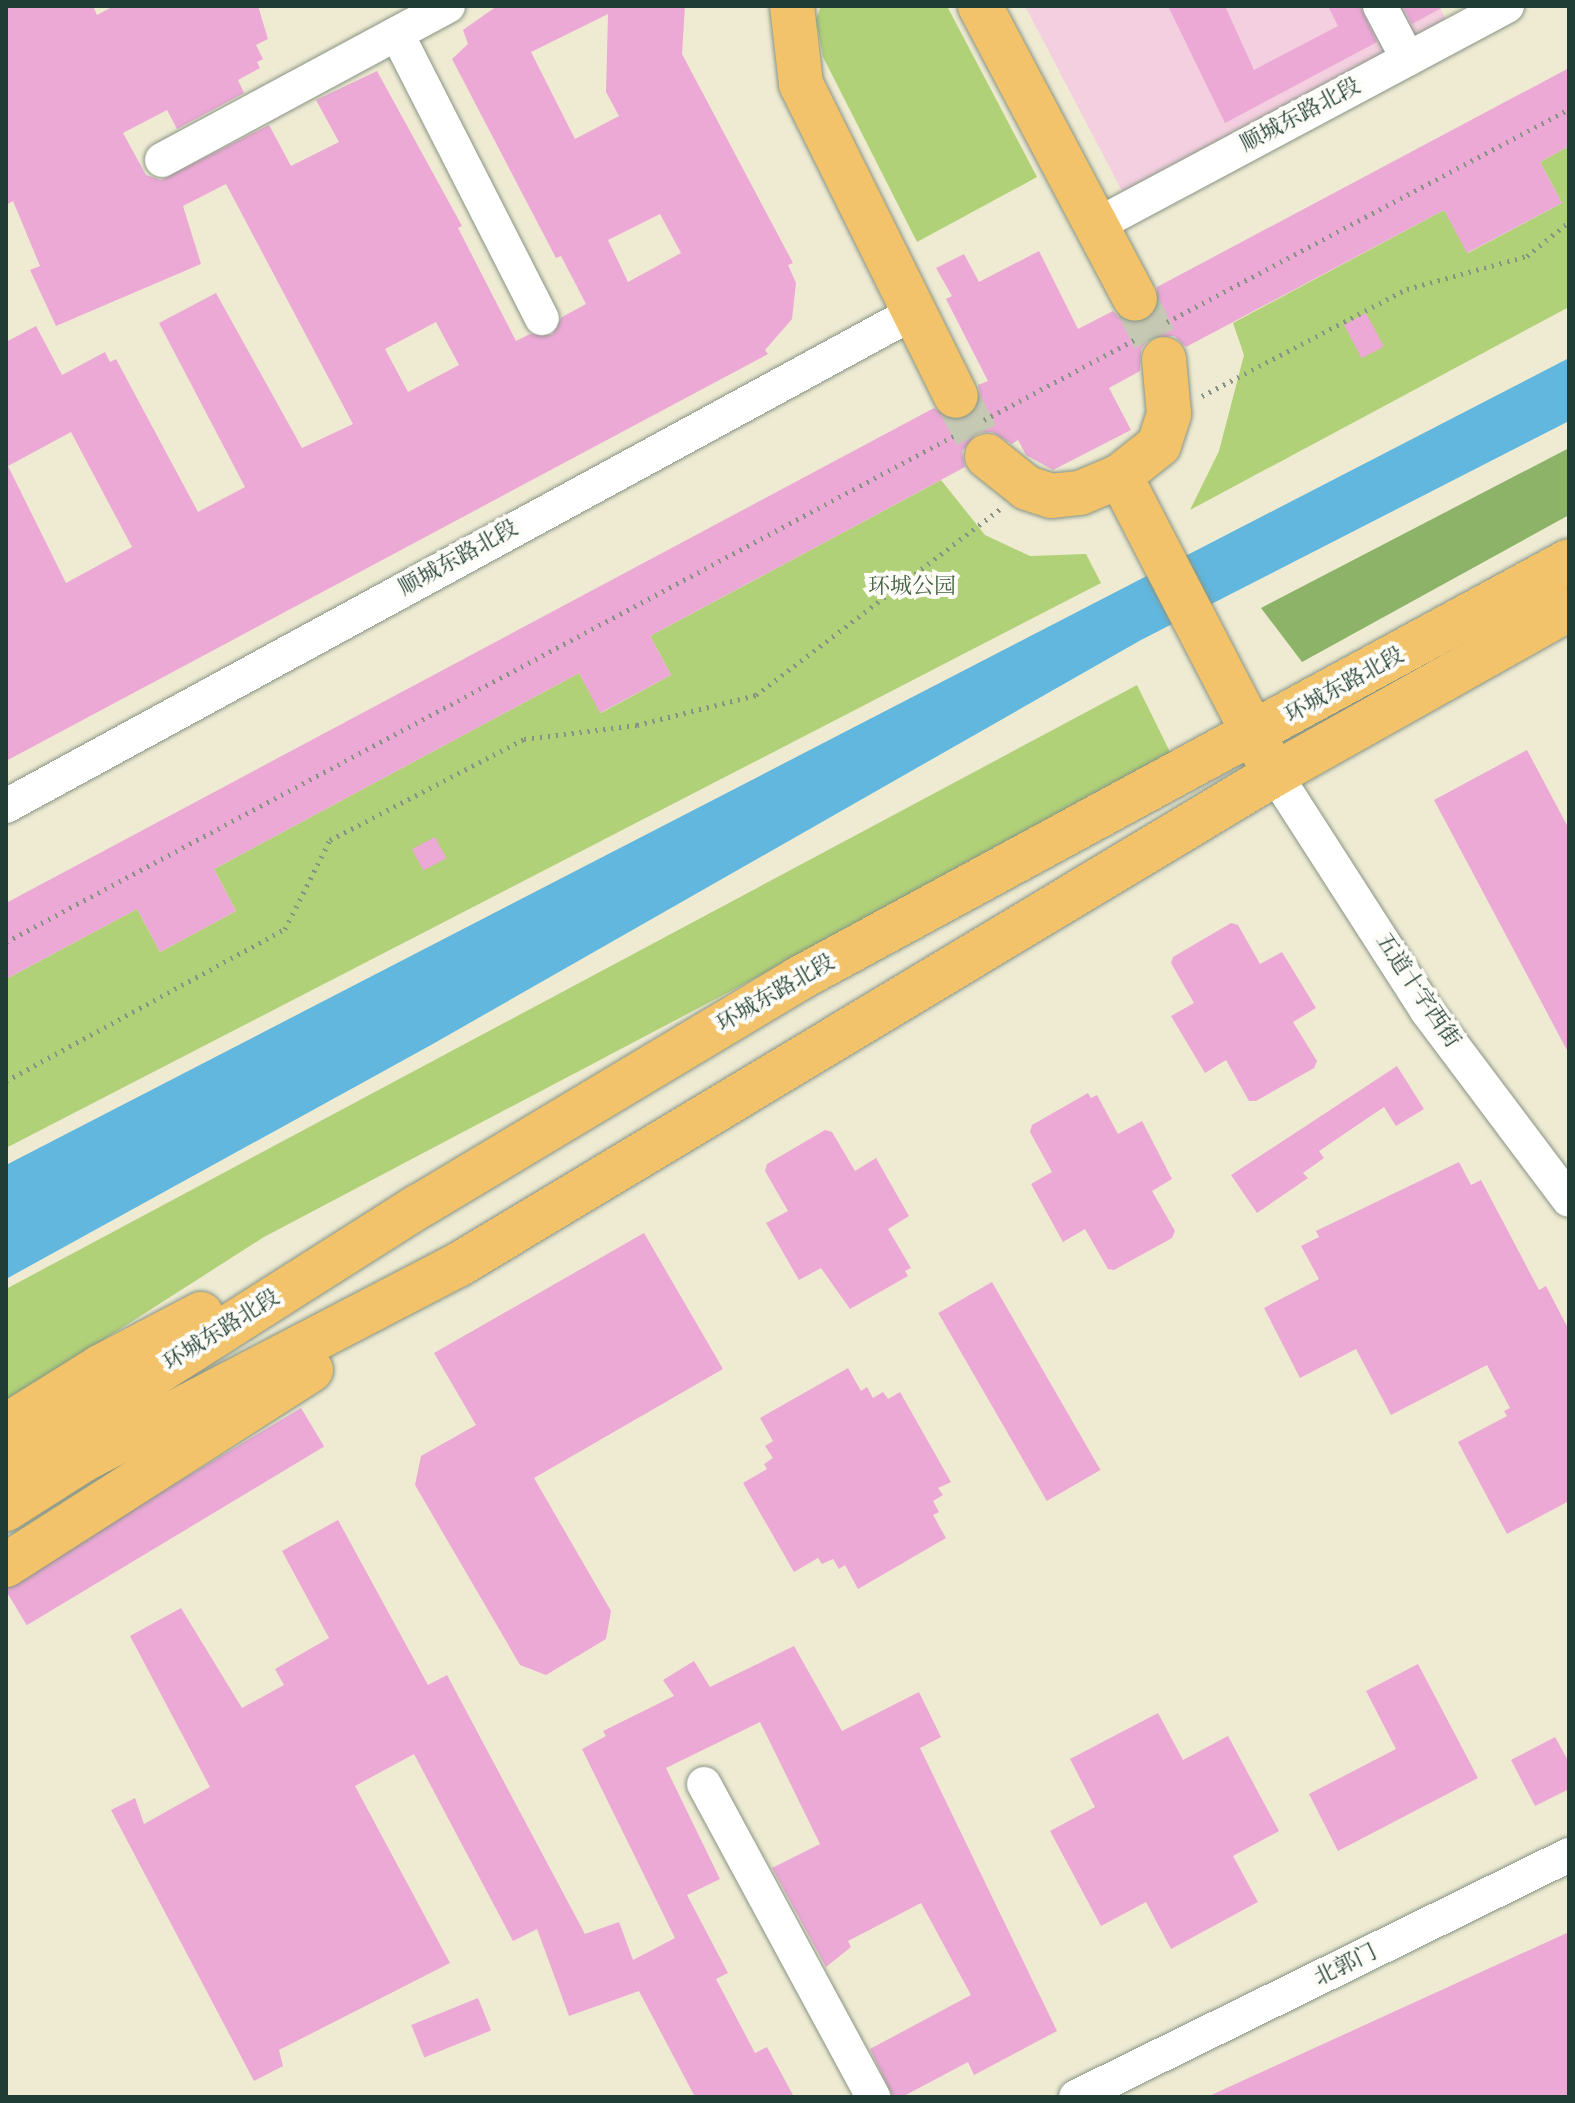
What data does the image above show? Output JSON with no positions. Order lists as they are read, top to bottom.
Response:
{
  "streets": {
    "main road": ["环城东路北段"],
    "street": ["顺城东路北段", "五道十字西街", "北郭门"]
  },
  "crossings": [
    ["环城东路北段", "五道十字西街"]
  ],
  "parks": ["环城公园"]
}
